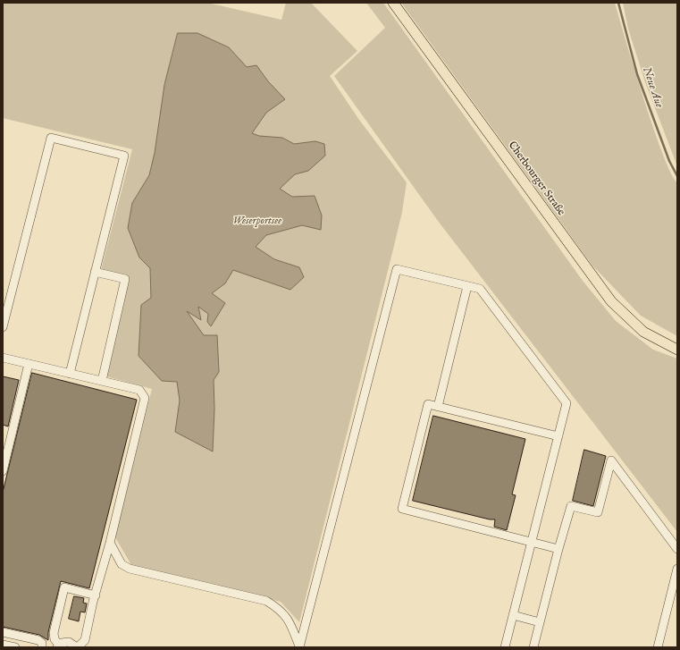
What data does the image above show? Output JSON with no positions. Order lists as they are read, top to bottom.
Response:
{
  "streets": {
    "main road": ["Cherbourger Straße"]
  },
  "water": ["Neue Aue"],
  "parks": ["Weserportsee"]
}
